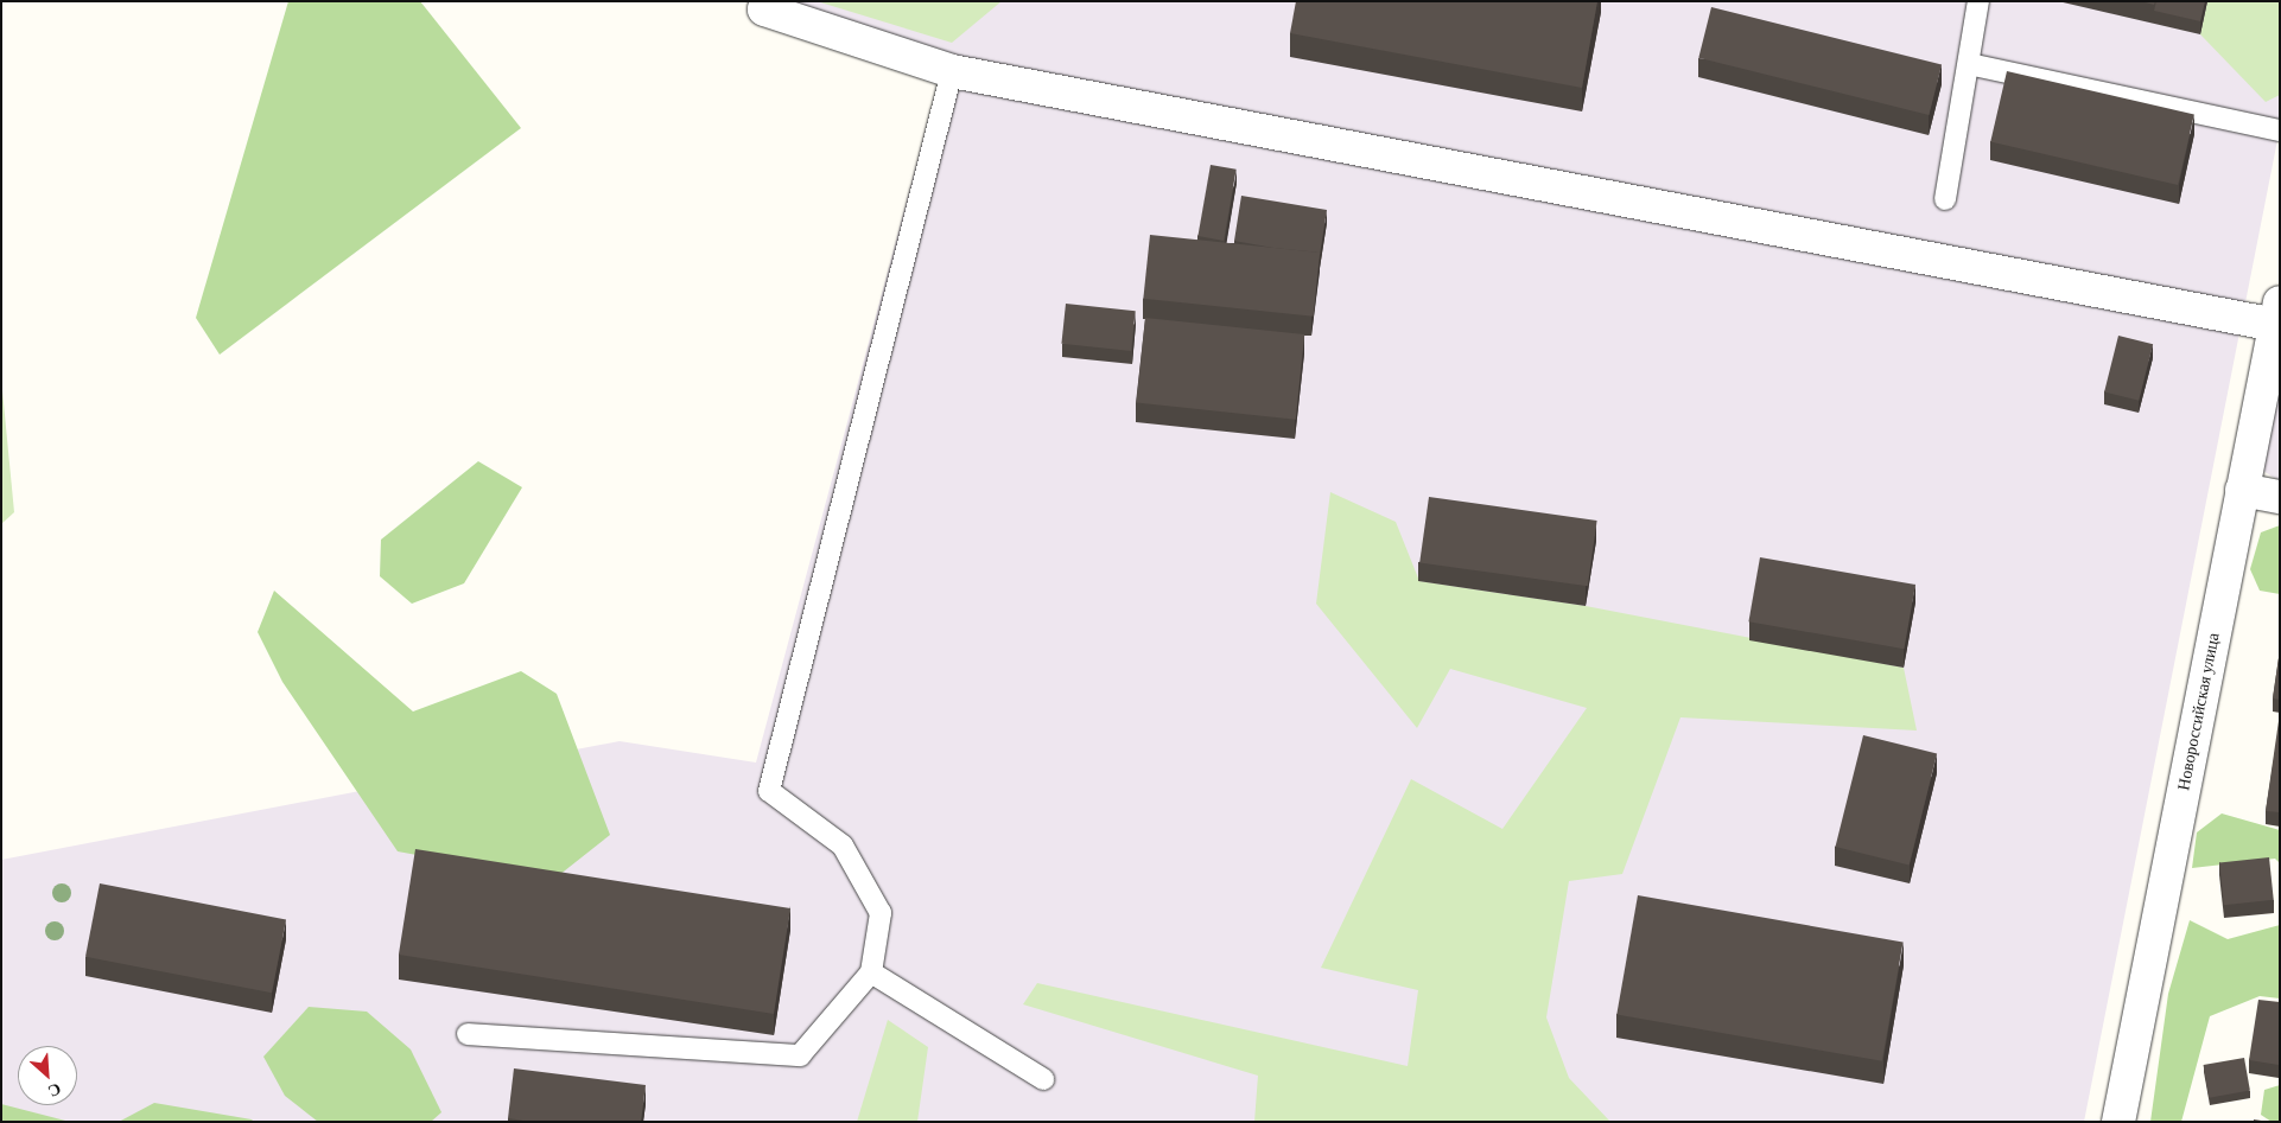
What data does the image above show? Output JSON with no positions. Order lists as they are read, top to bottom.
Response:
{
  "streets": {
    "street": ["Новороссийская улица"]
  },
  "north": "bottom right"
}
